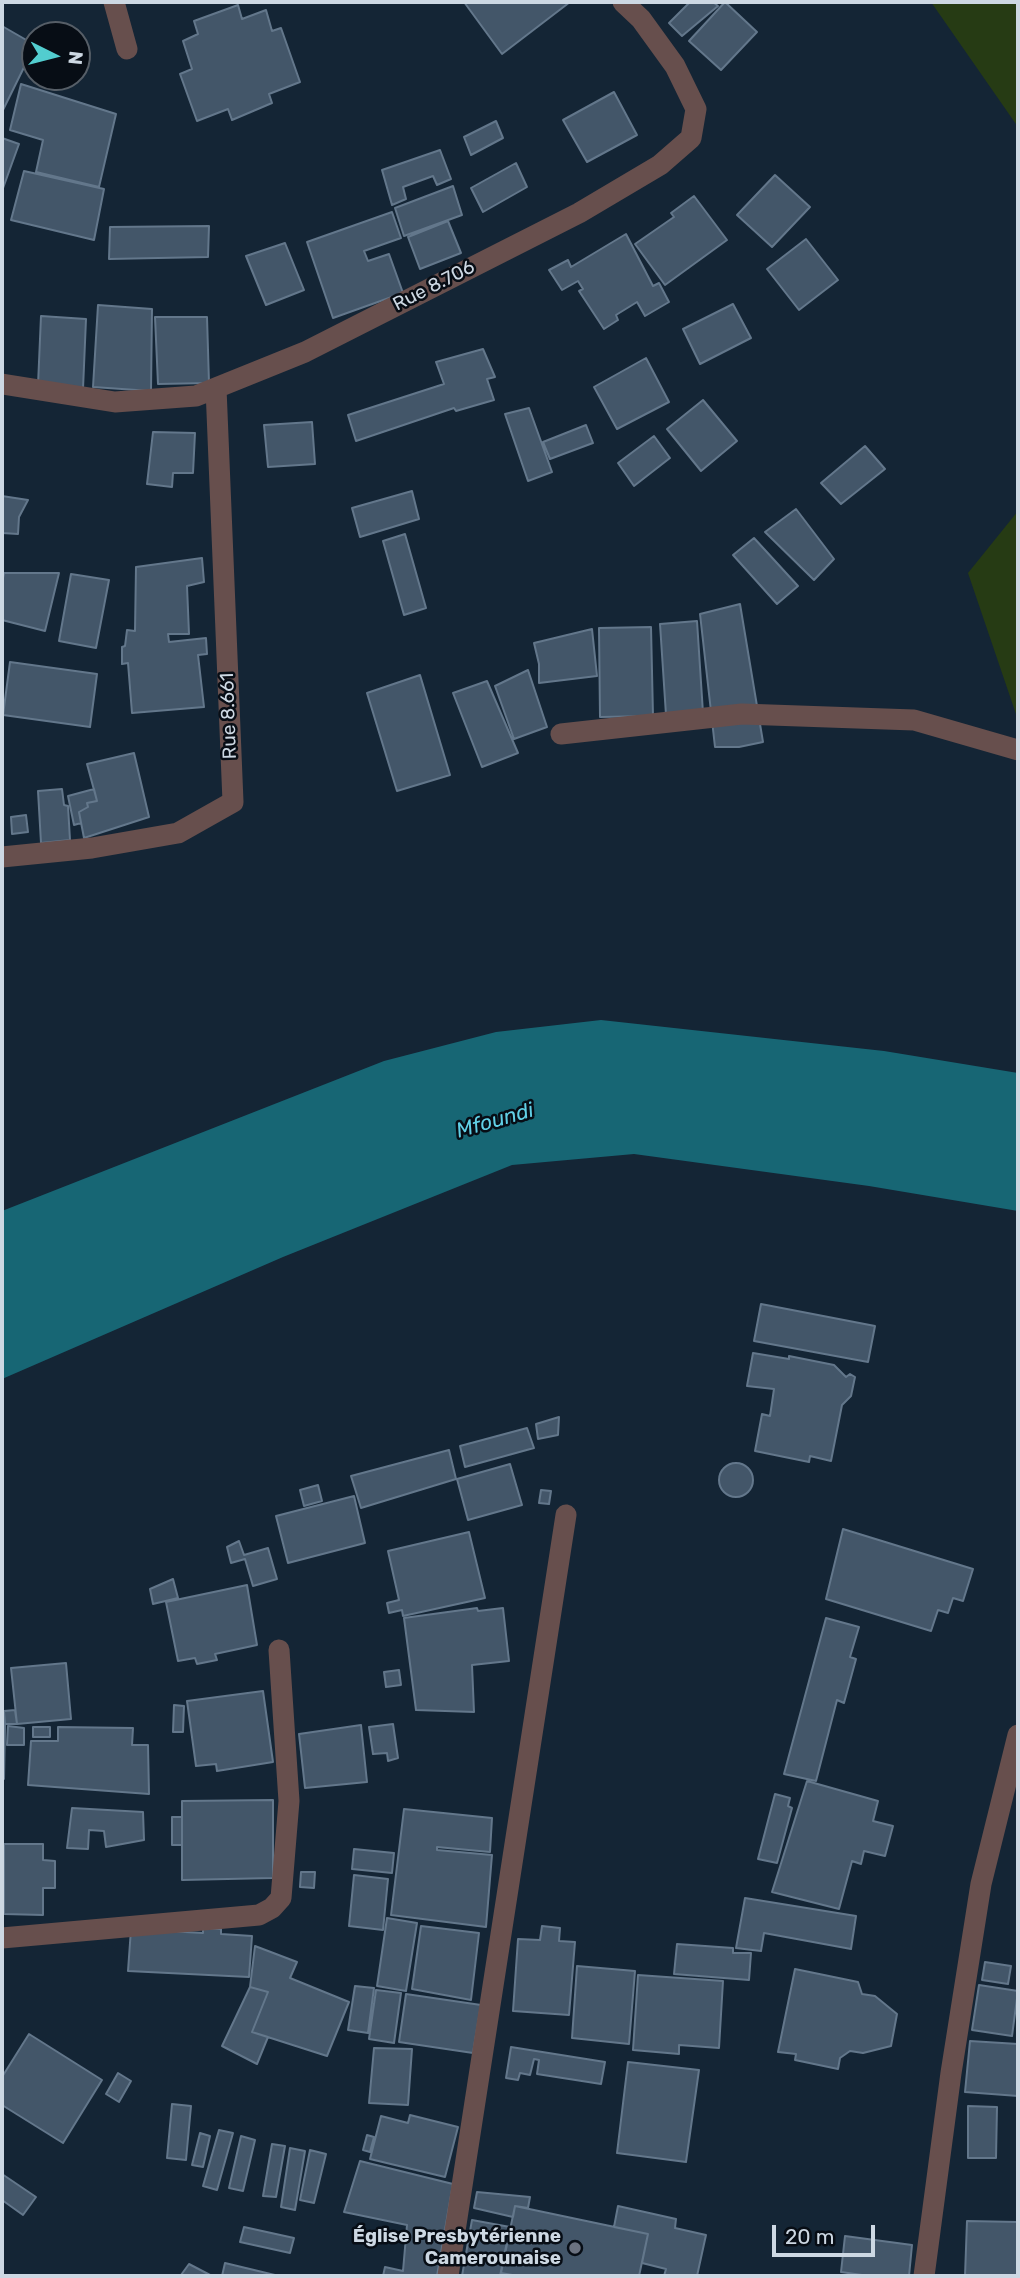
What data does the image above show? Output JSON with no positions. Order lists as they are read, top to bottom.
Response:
{
  "streets": {
    "street": ["Rue 8.706", "Rue 8.661"]
  },
  "crossings": [
    ["Rue 8.706", "Rue 8.661"]
  ],
  "water": ["Mfoundi"],
  "places": ["Église Presbytérienne Camerounaise"],
  "scale_bar": "20 m",
  "north": "right"
}
